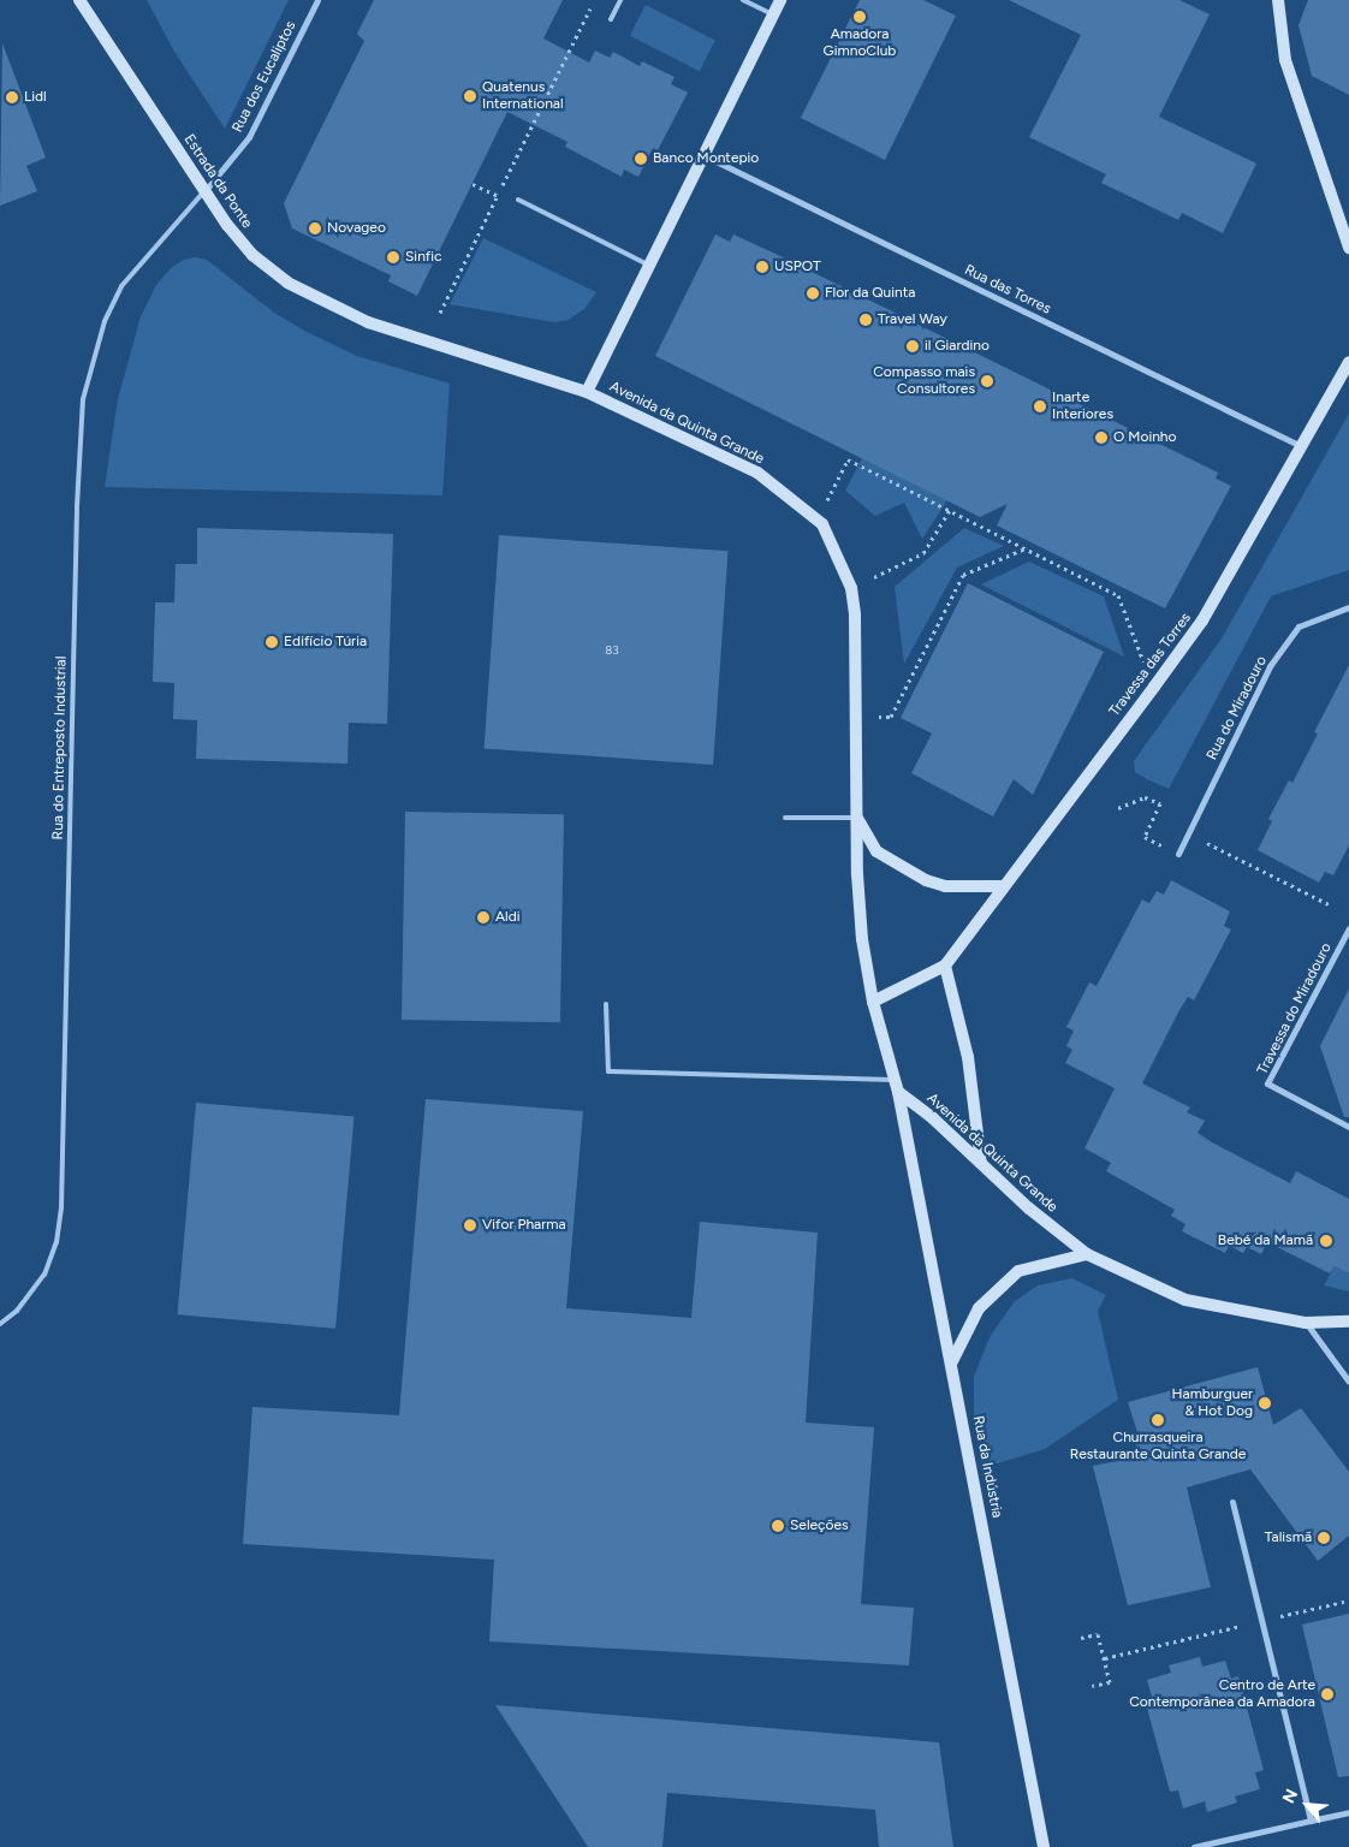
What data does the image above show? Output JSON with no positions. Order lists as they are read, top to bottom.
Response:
{
  "streets": {
    "street": [
      "Rua dos Eucaliptos",
      "Estrada da Ponte",
      "Rua das Torres",
      "Avenida da Quinta Grande",
      "Travessa das Torres",
      "Rua do Miradouro",
      "Travessa do Miradouro",
      "Rua da Indústria"
    ],
    "lane": ["Rua do Entreposto Industrial"]
  },
  "crossings": [
    ["Rua dos Eucaliptos", "Estrada da Ponte"],
    ["Rua dos Eucaliptos", "Rua do Entreposto Industrial"],
    ["Estrada da Ponte", "Avenida da Quinta Grande"],
    ["Estrada da Ponte", "Rua do Entreposto Industrial"],
    ["Rua das Torres", "Avenida da Quinta Grande"],
    ["Rua das Torres", "Travessa das Torres"],
    ["Avenida da Quinta Grande", "Travessa das Torres"],
    ["Avenida da Quinta Grande", "Rua da Indústria"]
  ],
  "places": [
    "Amadora GimnoClub",
    "Quatenus International",
    "Lidl",
    "Banco Montepio",
    "Novageo",
    "Sinfic",
    "USPOT",
    "Flor da Quinta",
    "Travel Way",
    "il Giardino",
    "Compasso mais Consultores",
    "Inarte Interiores",
    "O Moinho",
    "Edifício Túria",
    "Aldi",
    "Vifor Pharma",
    "Bebé da Mamã",
    "Hamburguer & Hot Dog",
    "Churrasqueira Restaurante Quinta Grande",
    "Seleções",
    "Talismã",
    "Centro de Arte Contemporânea da Amadora"
  ],
  "house_numbers": ["83"],
  "north": "top left"
}
